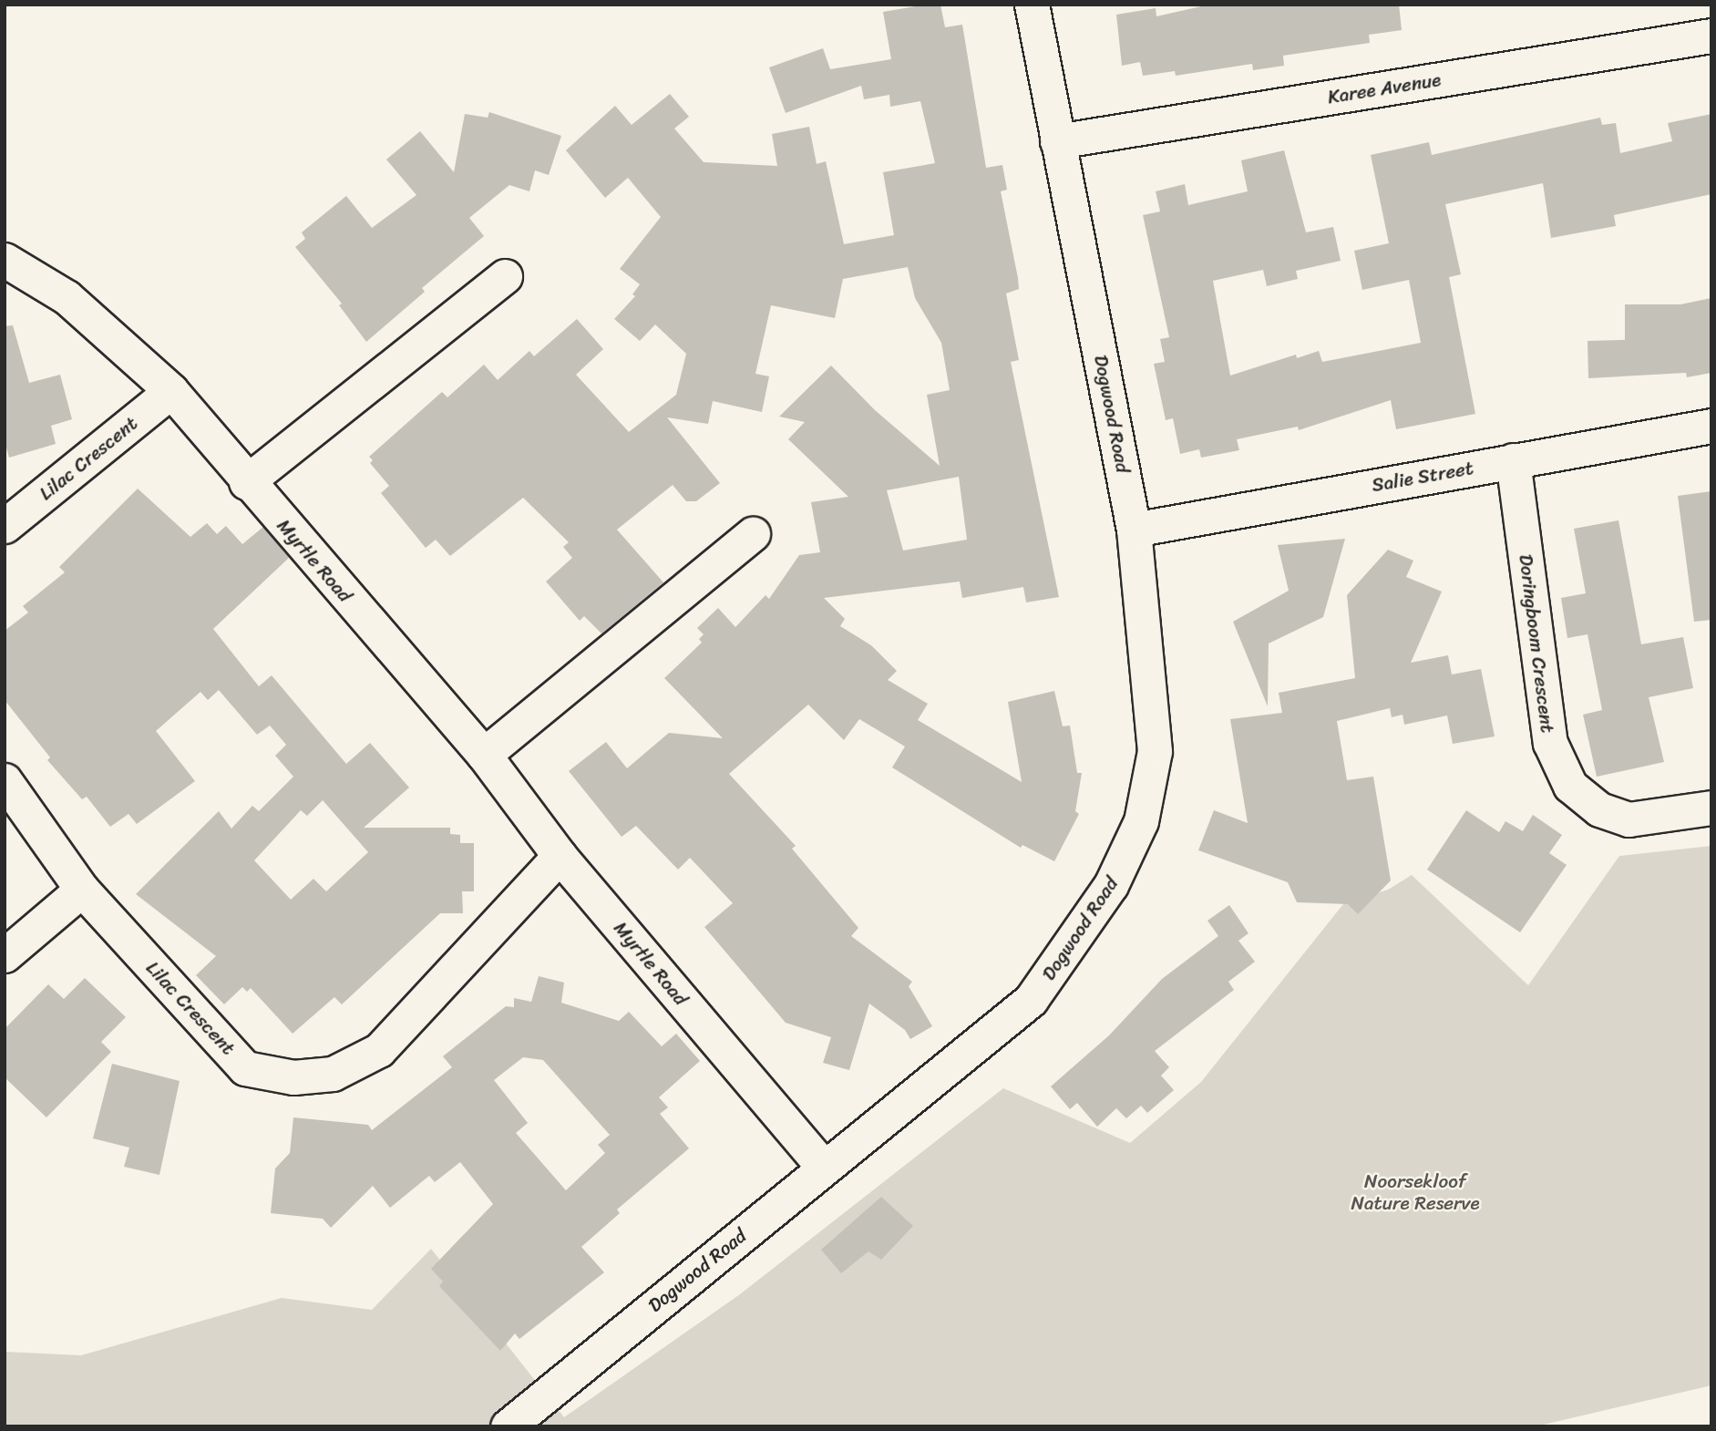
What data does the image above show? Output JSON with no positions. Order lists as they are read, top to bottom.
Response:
{
  "streets": {
    "street": [
      "Karee Avenue",
      "Dogwood Road",
      "Lilac Crescent",
      "Salie Street",
      "Myrtle Road",
      "Doringboom Crescent"
    ]
  },
  "crossings": [
    ["Karee Avenue", "Dogwood Road"],
    ["Dogwood Road", "Salie Street"],
    ["Dogwood Road", "Myrtle Road"],
    ["Lilac Crescent", "Myrtle Road"],
    ["Salie Street", "Doringboom Crescent"]
  ],
  "parks": ["Noorsekloof Nature Reserve"]
}
